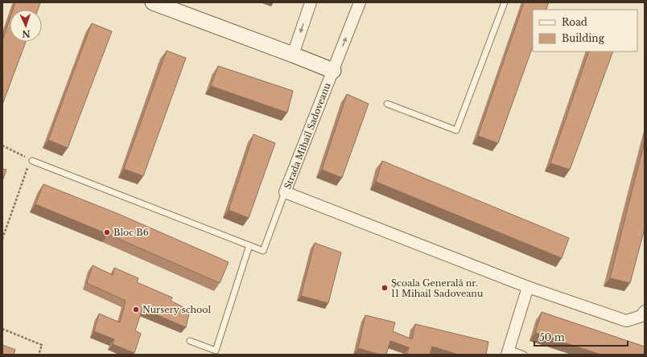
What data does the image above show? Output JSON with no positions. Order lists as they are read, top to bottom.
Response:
{
  "streets": {
    "street": ["Strada Mihail Sadoveanu"]
  },
  "places": ["Bloc B6", "Școala Generală nr. 11 Mihail Sadoveanu", "Nursery school"],
  "legend": ["Road", "Building"],
  "scale_bar": "50 m",
  "north": "bottom"
}
